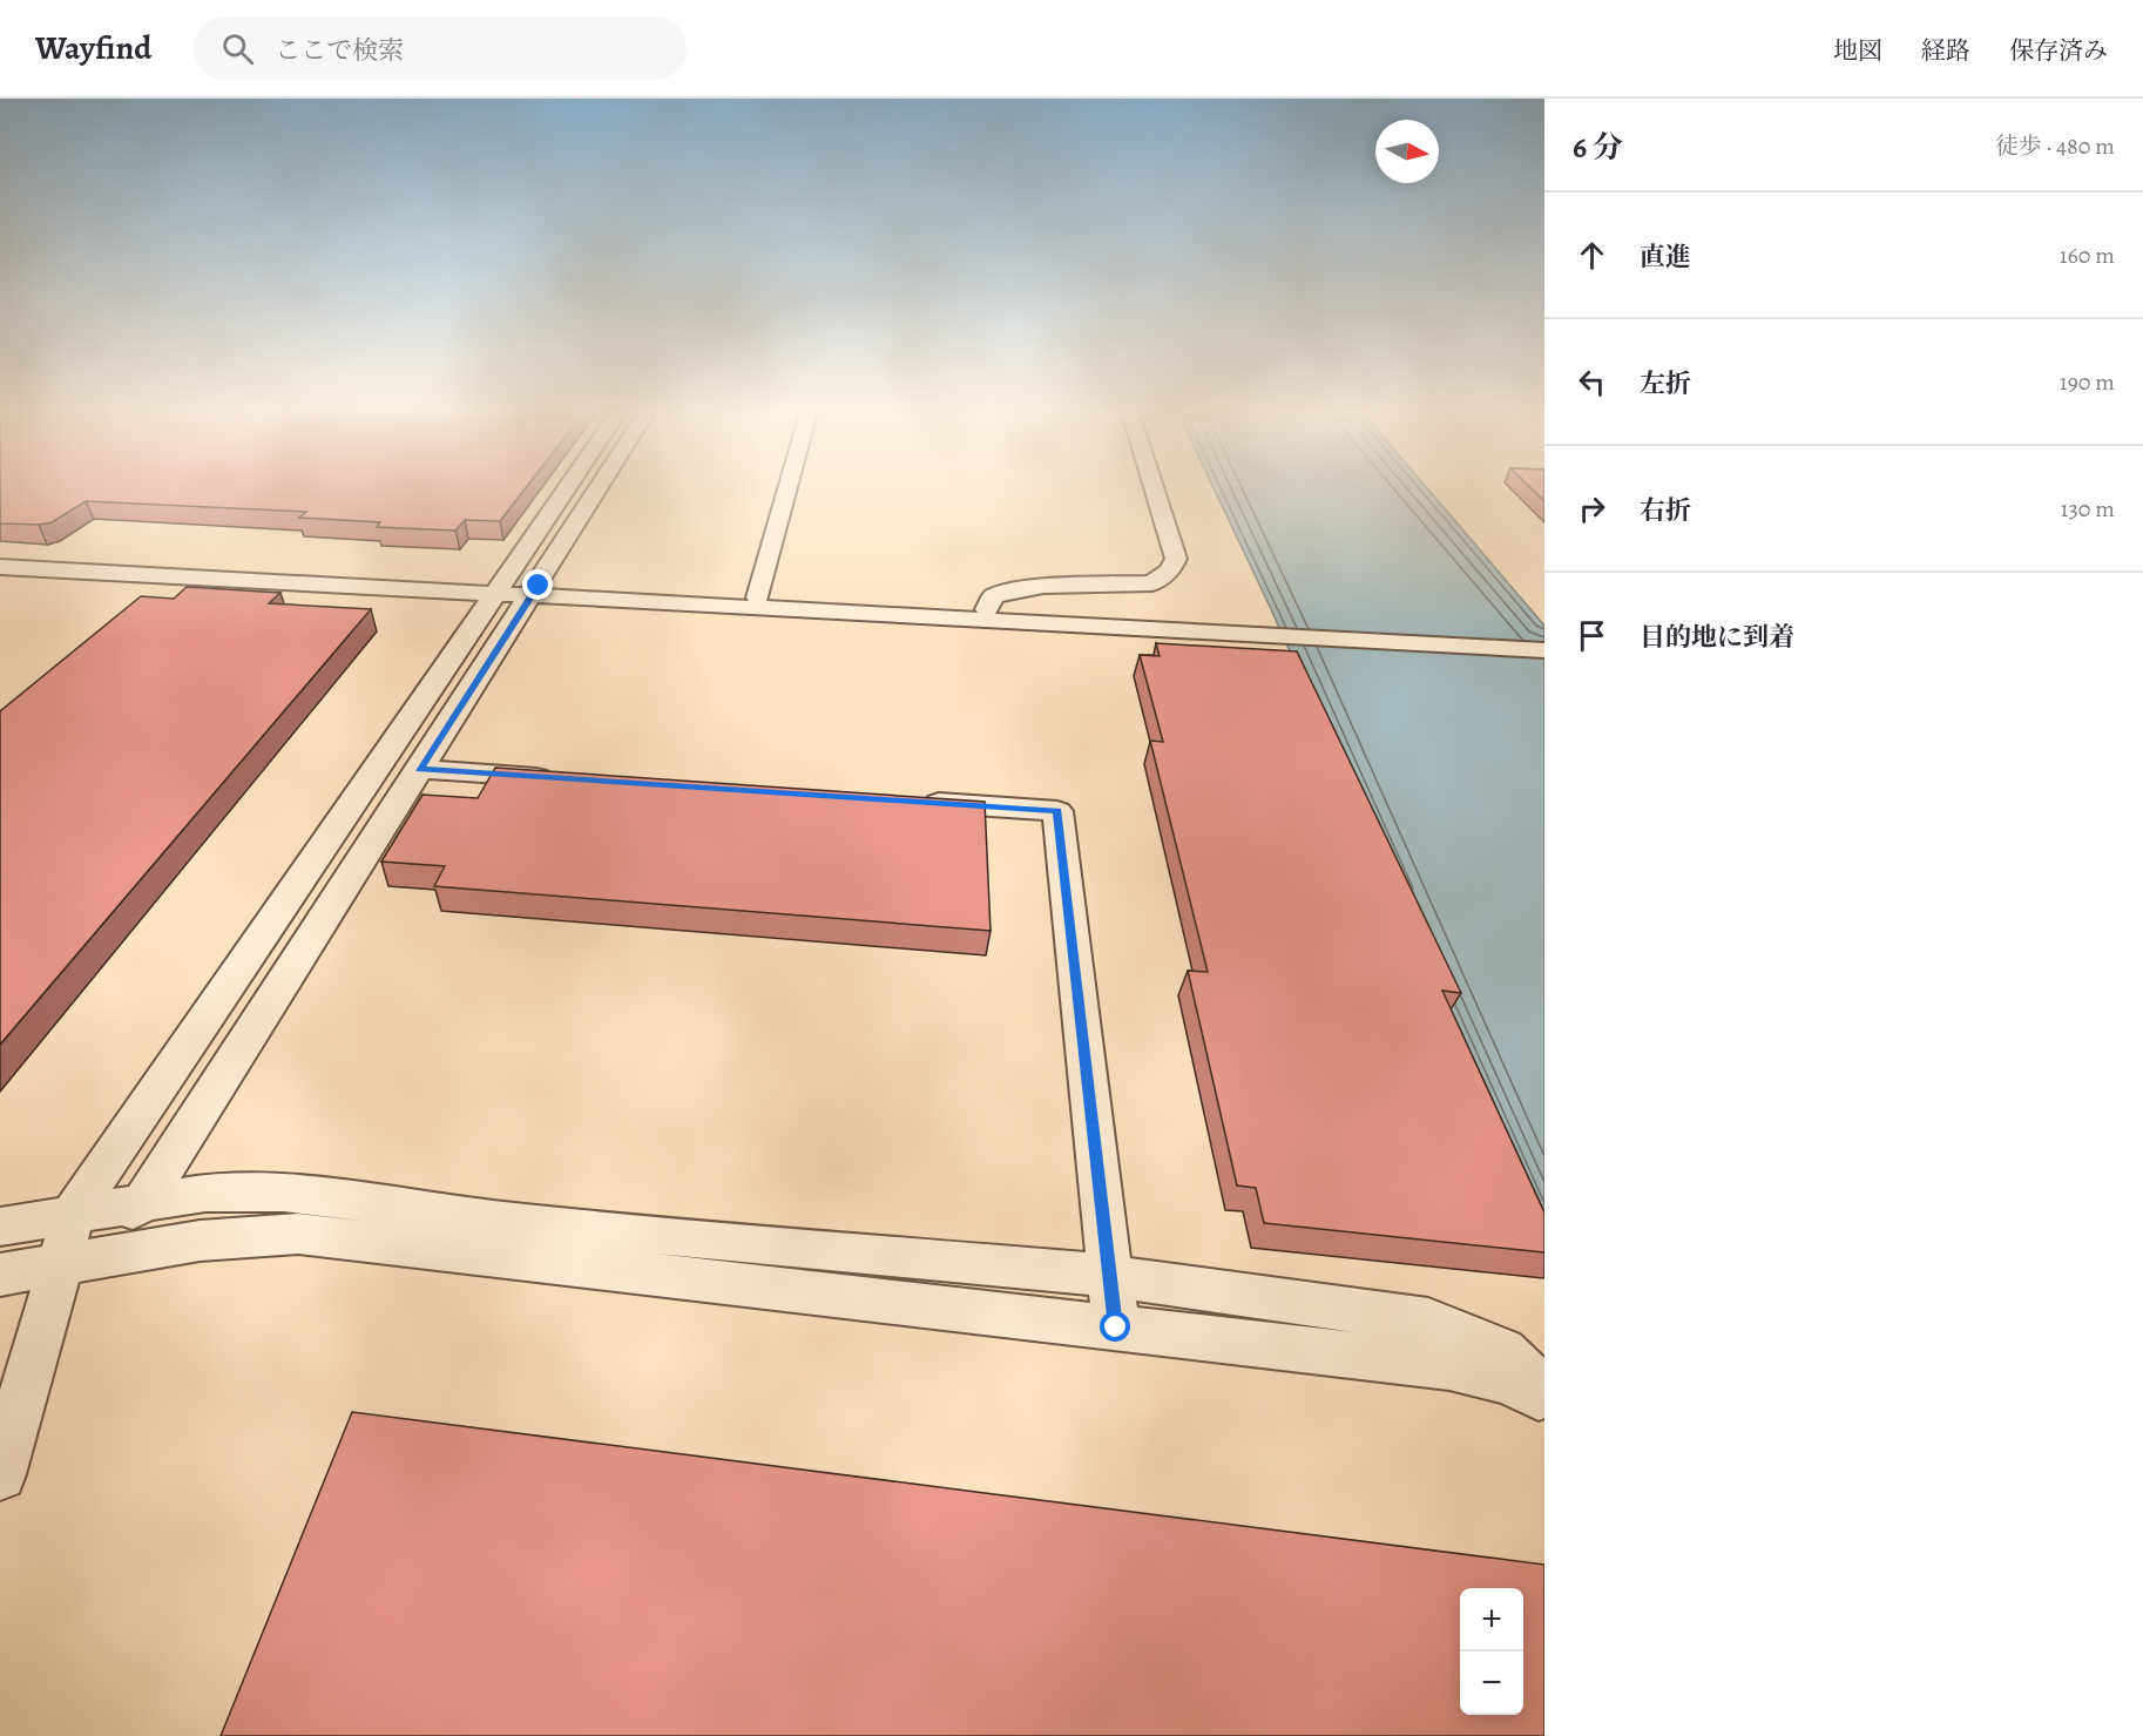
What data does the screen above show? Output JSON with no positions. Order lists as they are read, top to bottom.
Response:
{
  "north": "right",
  "page": {
    "header": "Wayfind",
    "search": "ここで検索",
    "nav": ["地図", "経路", "保存済み"],
    "heading": ["6 分", "徒歩 · 480 m"],
    "list": [
      ["直進", "160 m"],
      ["左折", "190 m"],
      ["右折", "130 m"],
      "目的地に到着"
    ],
    "map_buttons": ["+", "−"]
  }
}
